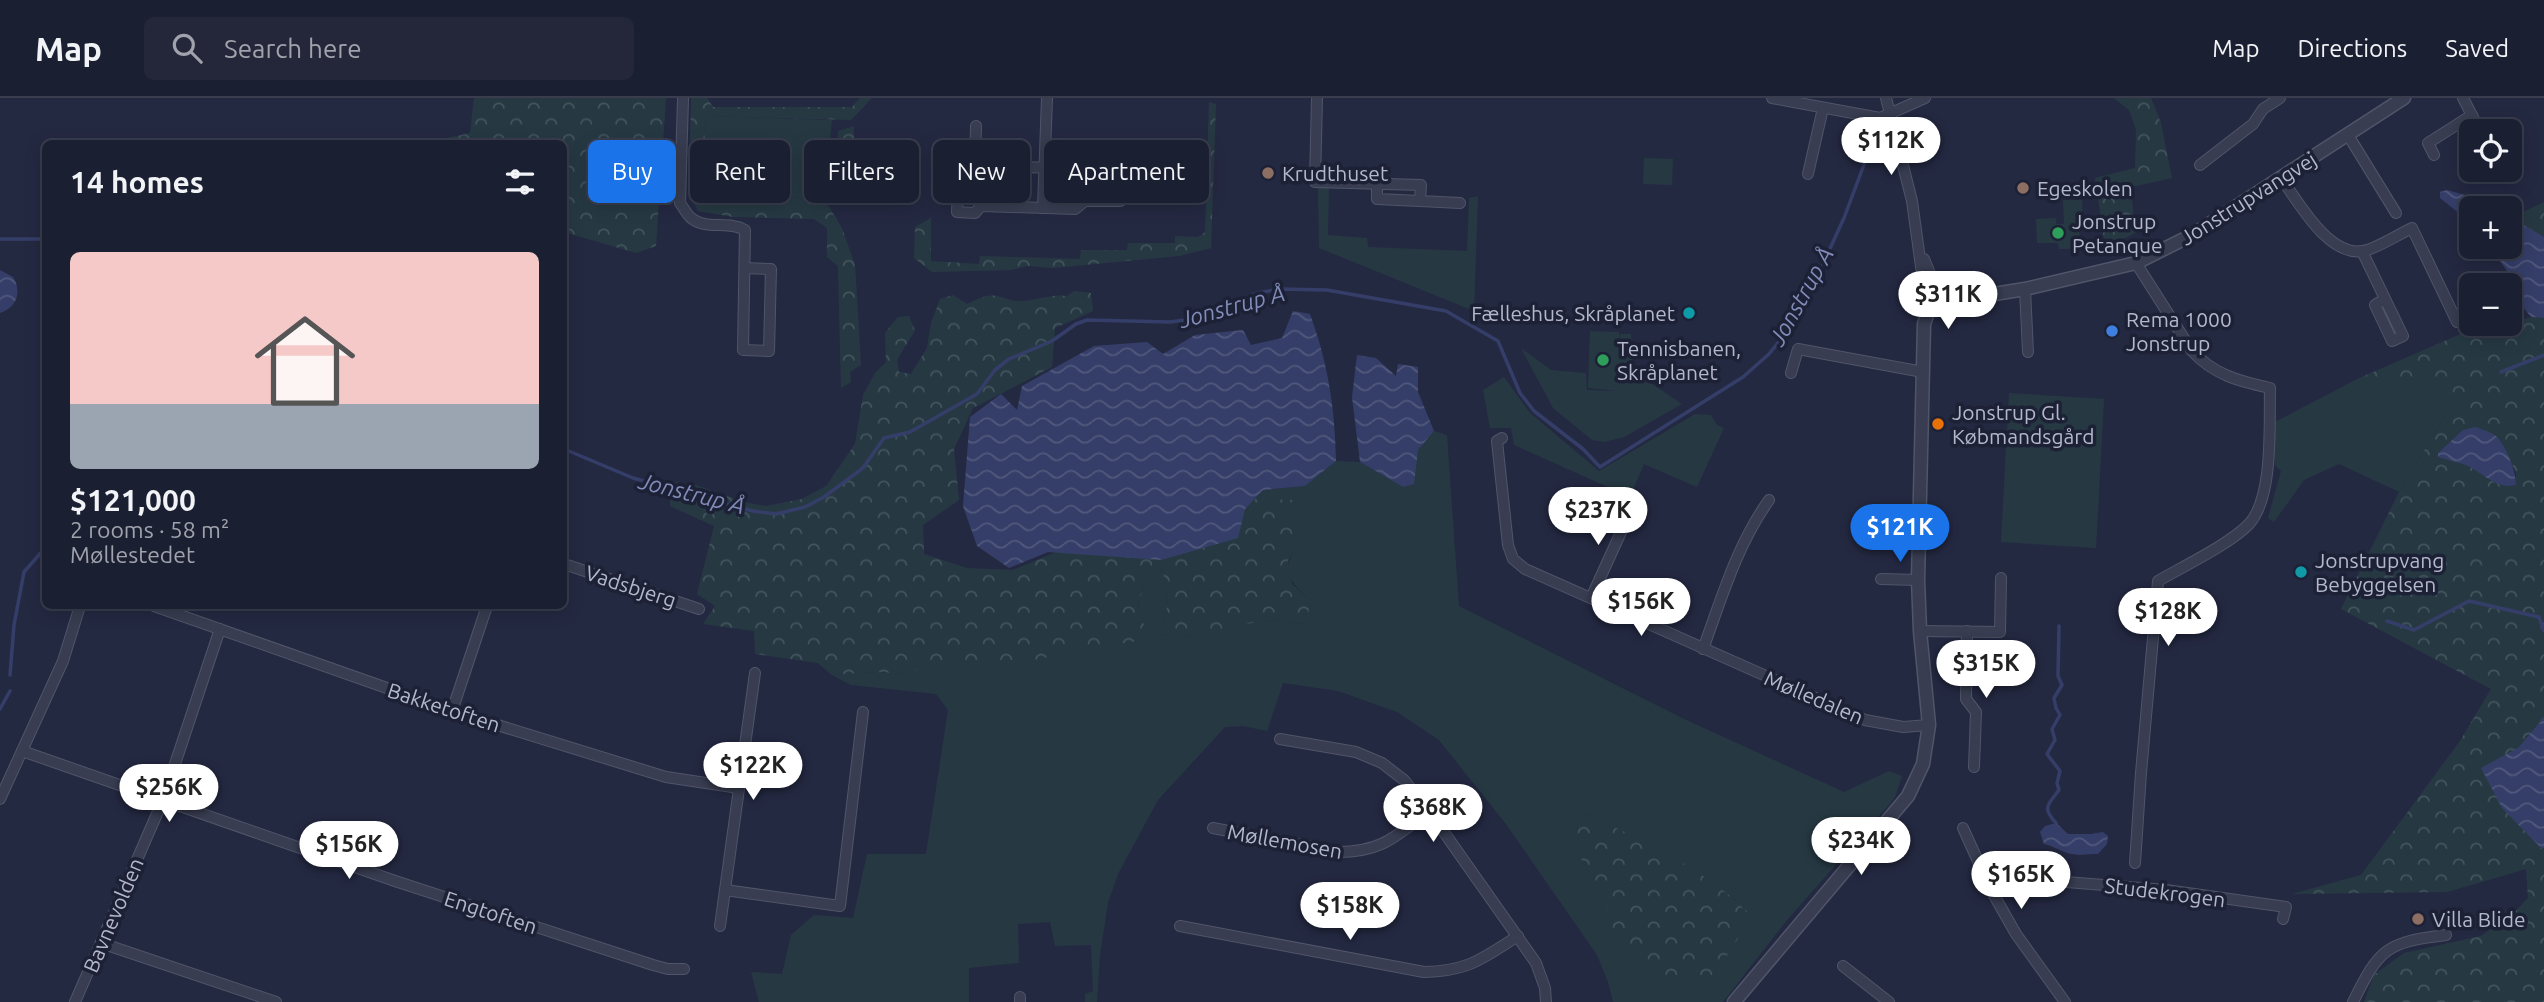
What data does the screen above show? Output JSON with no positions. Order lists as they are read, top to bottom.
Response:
{
  "streets": {
    "street": [
      "Jonstrupvangvej",
      "Vadsbjerg",
      "Mølledalen",
      "Bakketoften",
      "Møllemosen",
      "Studekrogen",
      "Engtoften",
      "Bavnevolden"
    ]
  },
  "crossings": [
    ["Bakketoften", "Bavnevolden"],
    ["Engtoften", "Bavnevolden"]
  ],
  "water": ["Jonstrup Å"],
  "places": [
    "Krudthuset",
    "Egeskolen",
    "Jonstrup Petanque",
    "Fælleshus, Skråplanet",
    "Rema 1000 Jonstrup",
    "Tennisbanen, Skråplanet",
    "Jonstrup Gl. Købmandsgård",
    "Jonstrupvang Bebyggelsen",
    "Villa Blide"
  ],
  "page": {
    "header": "Map",
    "search": "Search here",
    "nav": ["Map", "Directions", "Saved"],
    "price": [
      "$112K",
      "$311K",
      "$237K",
      "$121K",
      "$156K",
      "$128K",
      "$315K",
      "$122K",
      "$256K",
      "$368K",
      "$234K",
      "$156K",
      "$165K",
      "$158K"
    ],
    "map_buttons": ["+", "−"],
    "chip": [
      "Buy",
      "Rent",
      "Filters",
      "New",
      "Apartment"
    ],
    "heading": "14 homes",
    "list": [
      {
        "name": "$121,000",
        "note": "2 rooms · 58 m² · Møllestedet"
      }
    ]
  }
}
